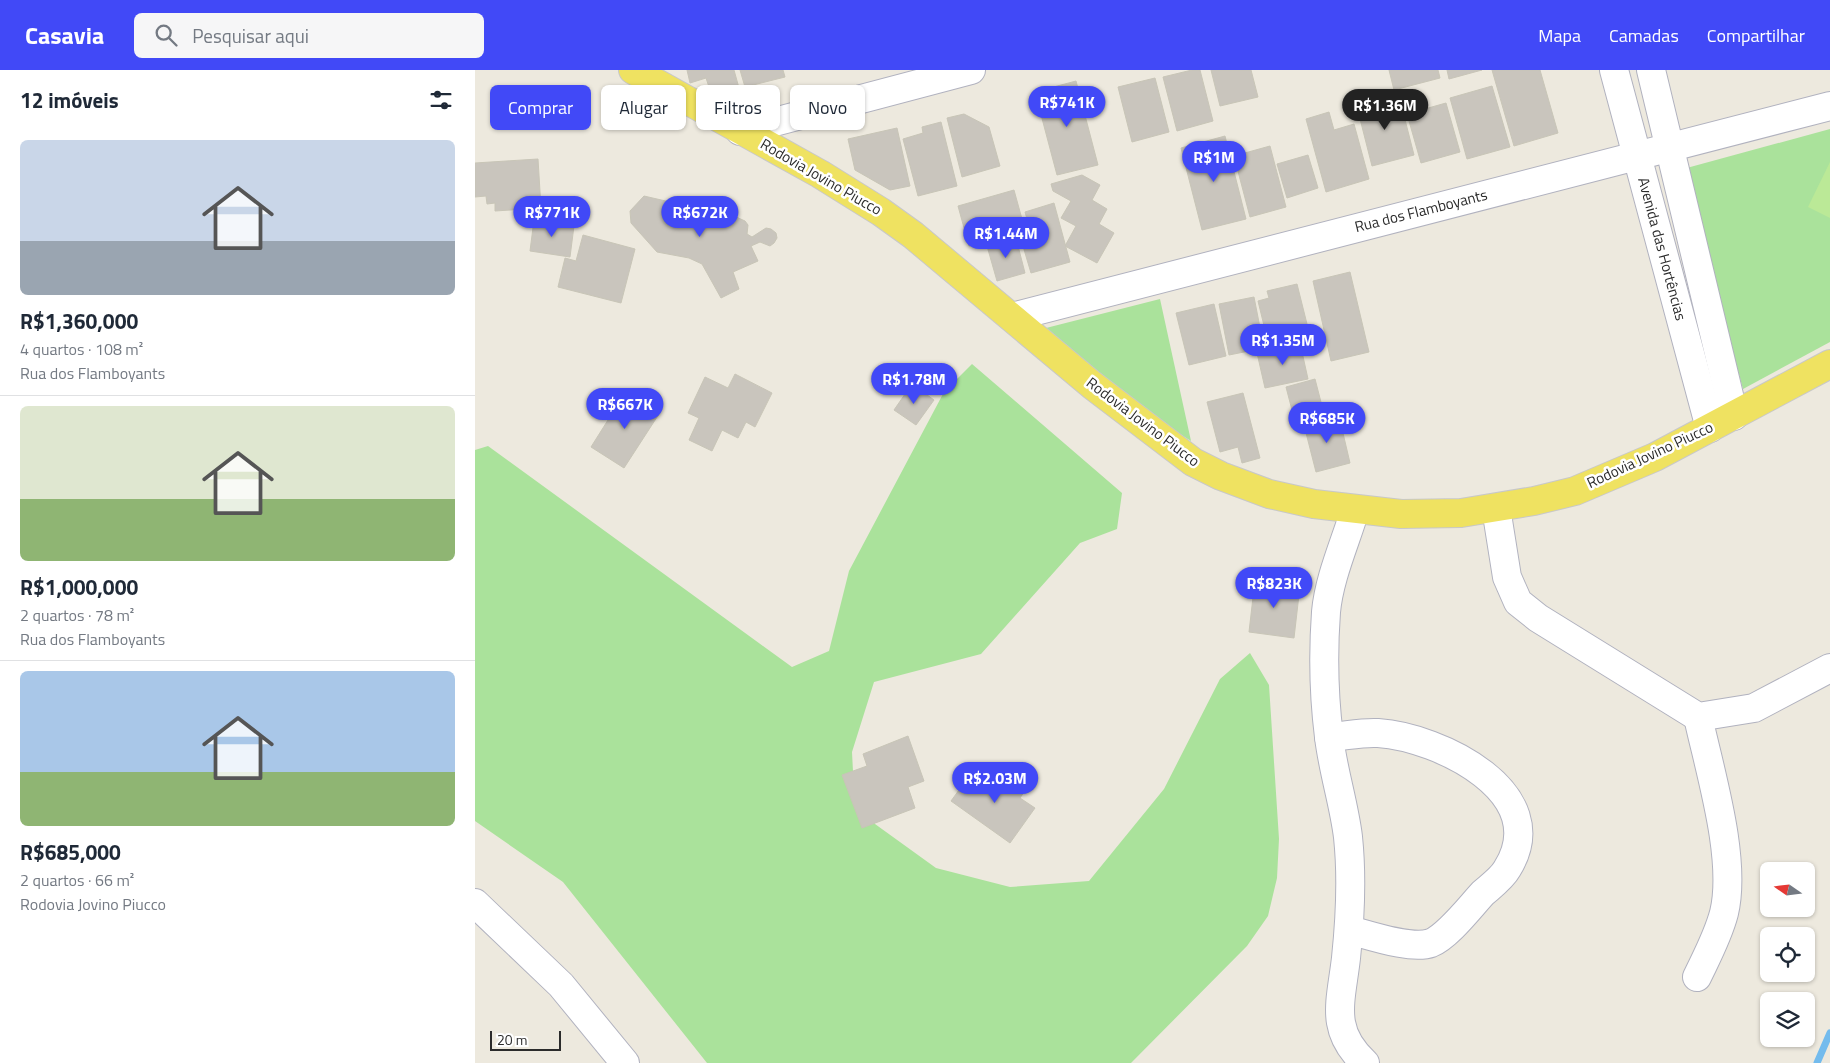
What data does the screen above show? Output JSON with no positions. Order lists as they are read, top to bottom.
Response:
{
  "streets": {
    "main road": ["Rodovia Jovino Piucco"],
    "street": ["Rua dos Flamboyants", "Avenida das Hortências"]
  },
  "crossings": [
    ["Rodovia Jovino Piucco", "Rua dos Flamboyants"],
    ["Rodovia Jovino Piucco", "Avenida das Hortências"],
    ["Rua dos Flamboyants", "Avenida das Hortências"]
  ],
  "scale_bar": "20 m",
  "north": "left",
  "page": {
    "header": "Casavia",
    "search": "Pesquisar aqui",
    "nav": ["Mapa", "Camadas", "Compartilhar"],
    "heading": "12 imóveis",
    "chip": [
      "Comprar",
      "Alugar",
      "Filtros",
      "Novo"
    ],
    "price": [
      "R$741K",
      "R$1.36M",
      "R$1M",
      "R$771K",
      "R$672K",
      "R$1.44M",
      "R$1.35M",
      "R$1.78M",
      "R$667K",
      "R$685K",
      "R$823K",
      "R$2.03M"
    ],
    "list": [
      {
        "name": "R$1,360,000",
        "note": "4 quartos · 108 m² · Rua dos Flamboyants"
      },
      {
        "name": "R$1,000,000",
        "note": "2 quartos · 78 m² · Rua dos Flamboyants"
      },
      {
        "name": "R$685,000",
        "note": "2 quartos · 66 m² · Rodovia Jovino Piucco"
      }
    ],
    "scale": "20 m"
  }
}
